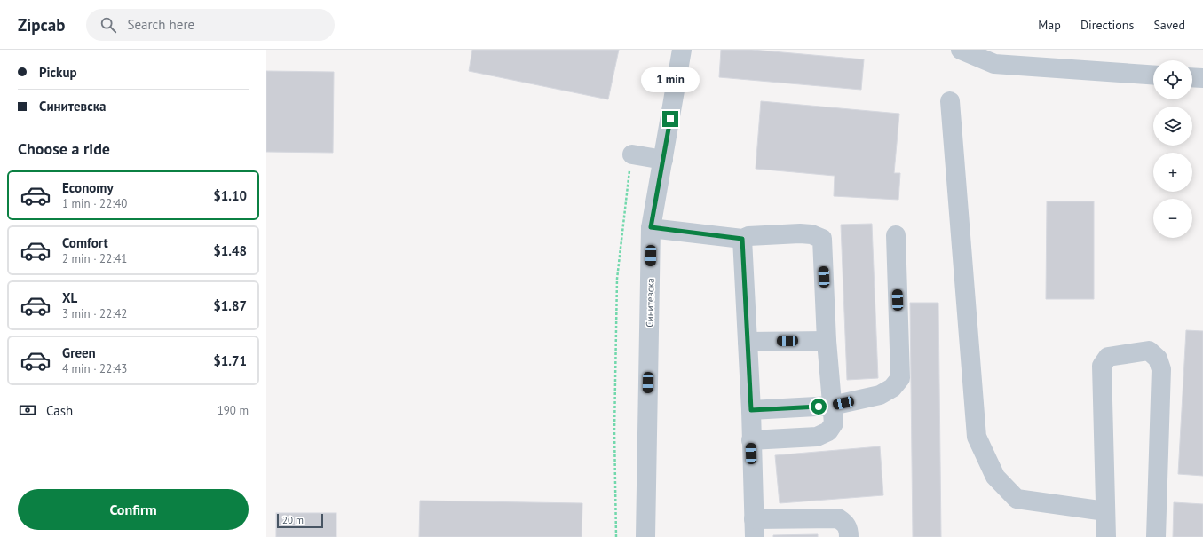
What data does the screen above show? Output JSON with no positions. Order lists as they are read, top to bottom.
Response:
{
  "streets": {
    "street": ["Синитевска"]
  },
  "scale_bar": "20 m",
  "page": {
    "header": "Zipcab",
    "search": "Search here",
    "nav": ["Map", "Directions", "Saved"],
    "banner": ["Pickup", "Синитевска"],
    "map_buttons": ["+", "−"],
    "bubble": "1 min",
    "heading": "Choose a ride",
    "list": [
      {
        "name": "Economy",
        "note": "1 min · 22:40",
        "value": "$1.10"
      },
      {
        "name": "Comfort",
        "note": "2 min · 22:41",
        "value": "$1.48"
      },
      {
        "name": "XL",
        "note": "3 min · 22:42",
        "value": "$1.87"
      },
      {
        "name": "Green",
        "note": "4 min · 22:43",
        "value": "$1.71"
      }
    ],
    "pay": ["Cash", "190 m"],
    "buttons": "Confirm",
    "scale": "20 m"
  }
}
